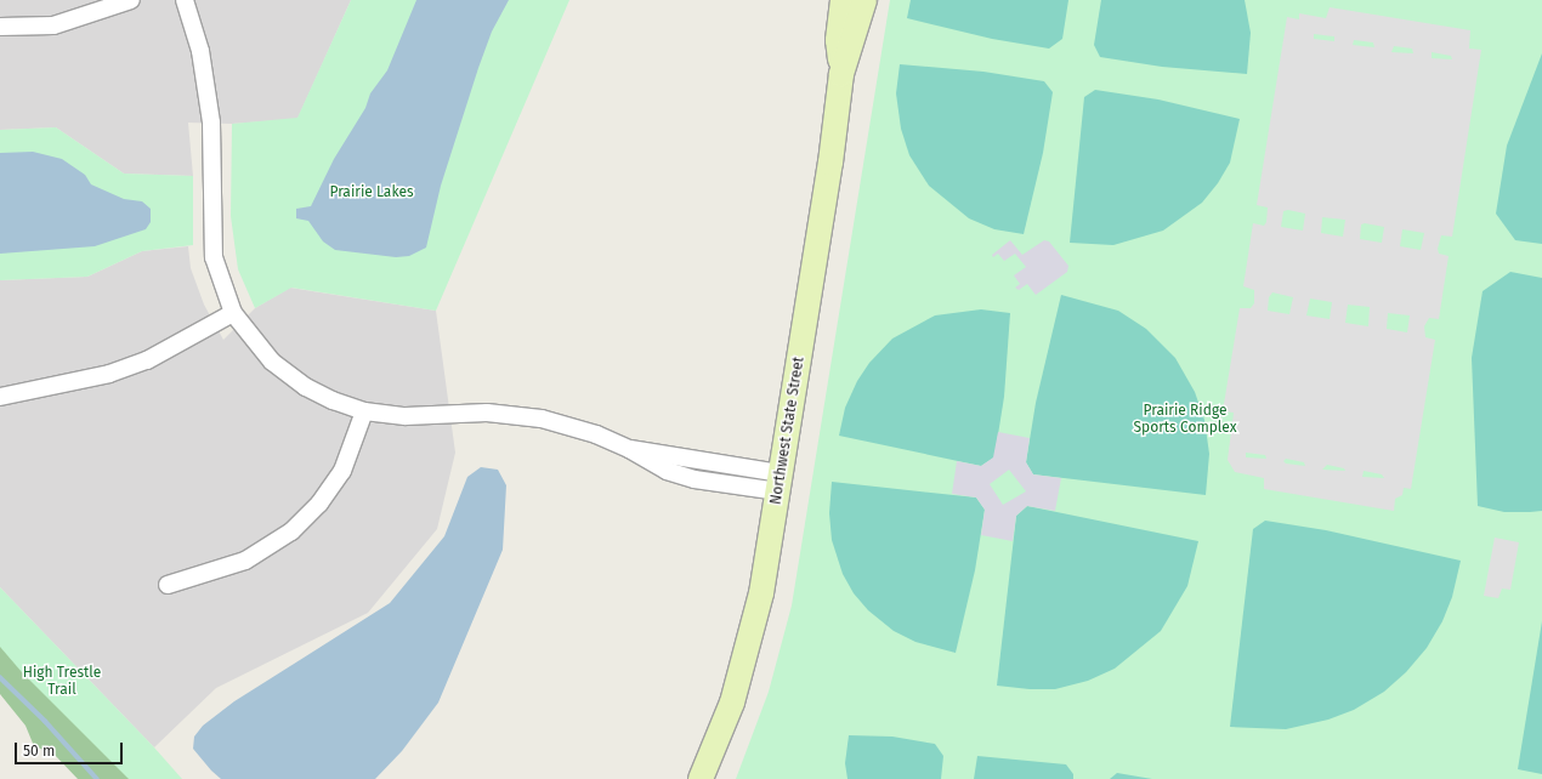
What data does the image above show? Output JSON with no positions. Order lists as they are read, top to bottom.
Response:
{
  "streets": {
    "main road": ["Northwest State Street"]
  },
  "parks": ["Prairie Lakes", "Prairie Ridge Sports Complex", "High Trestle Trail"],
  "scale_bar": "50 m"
}
